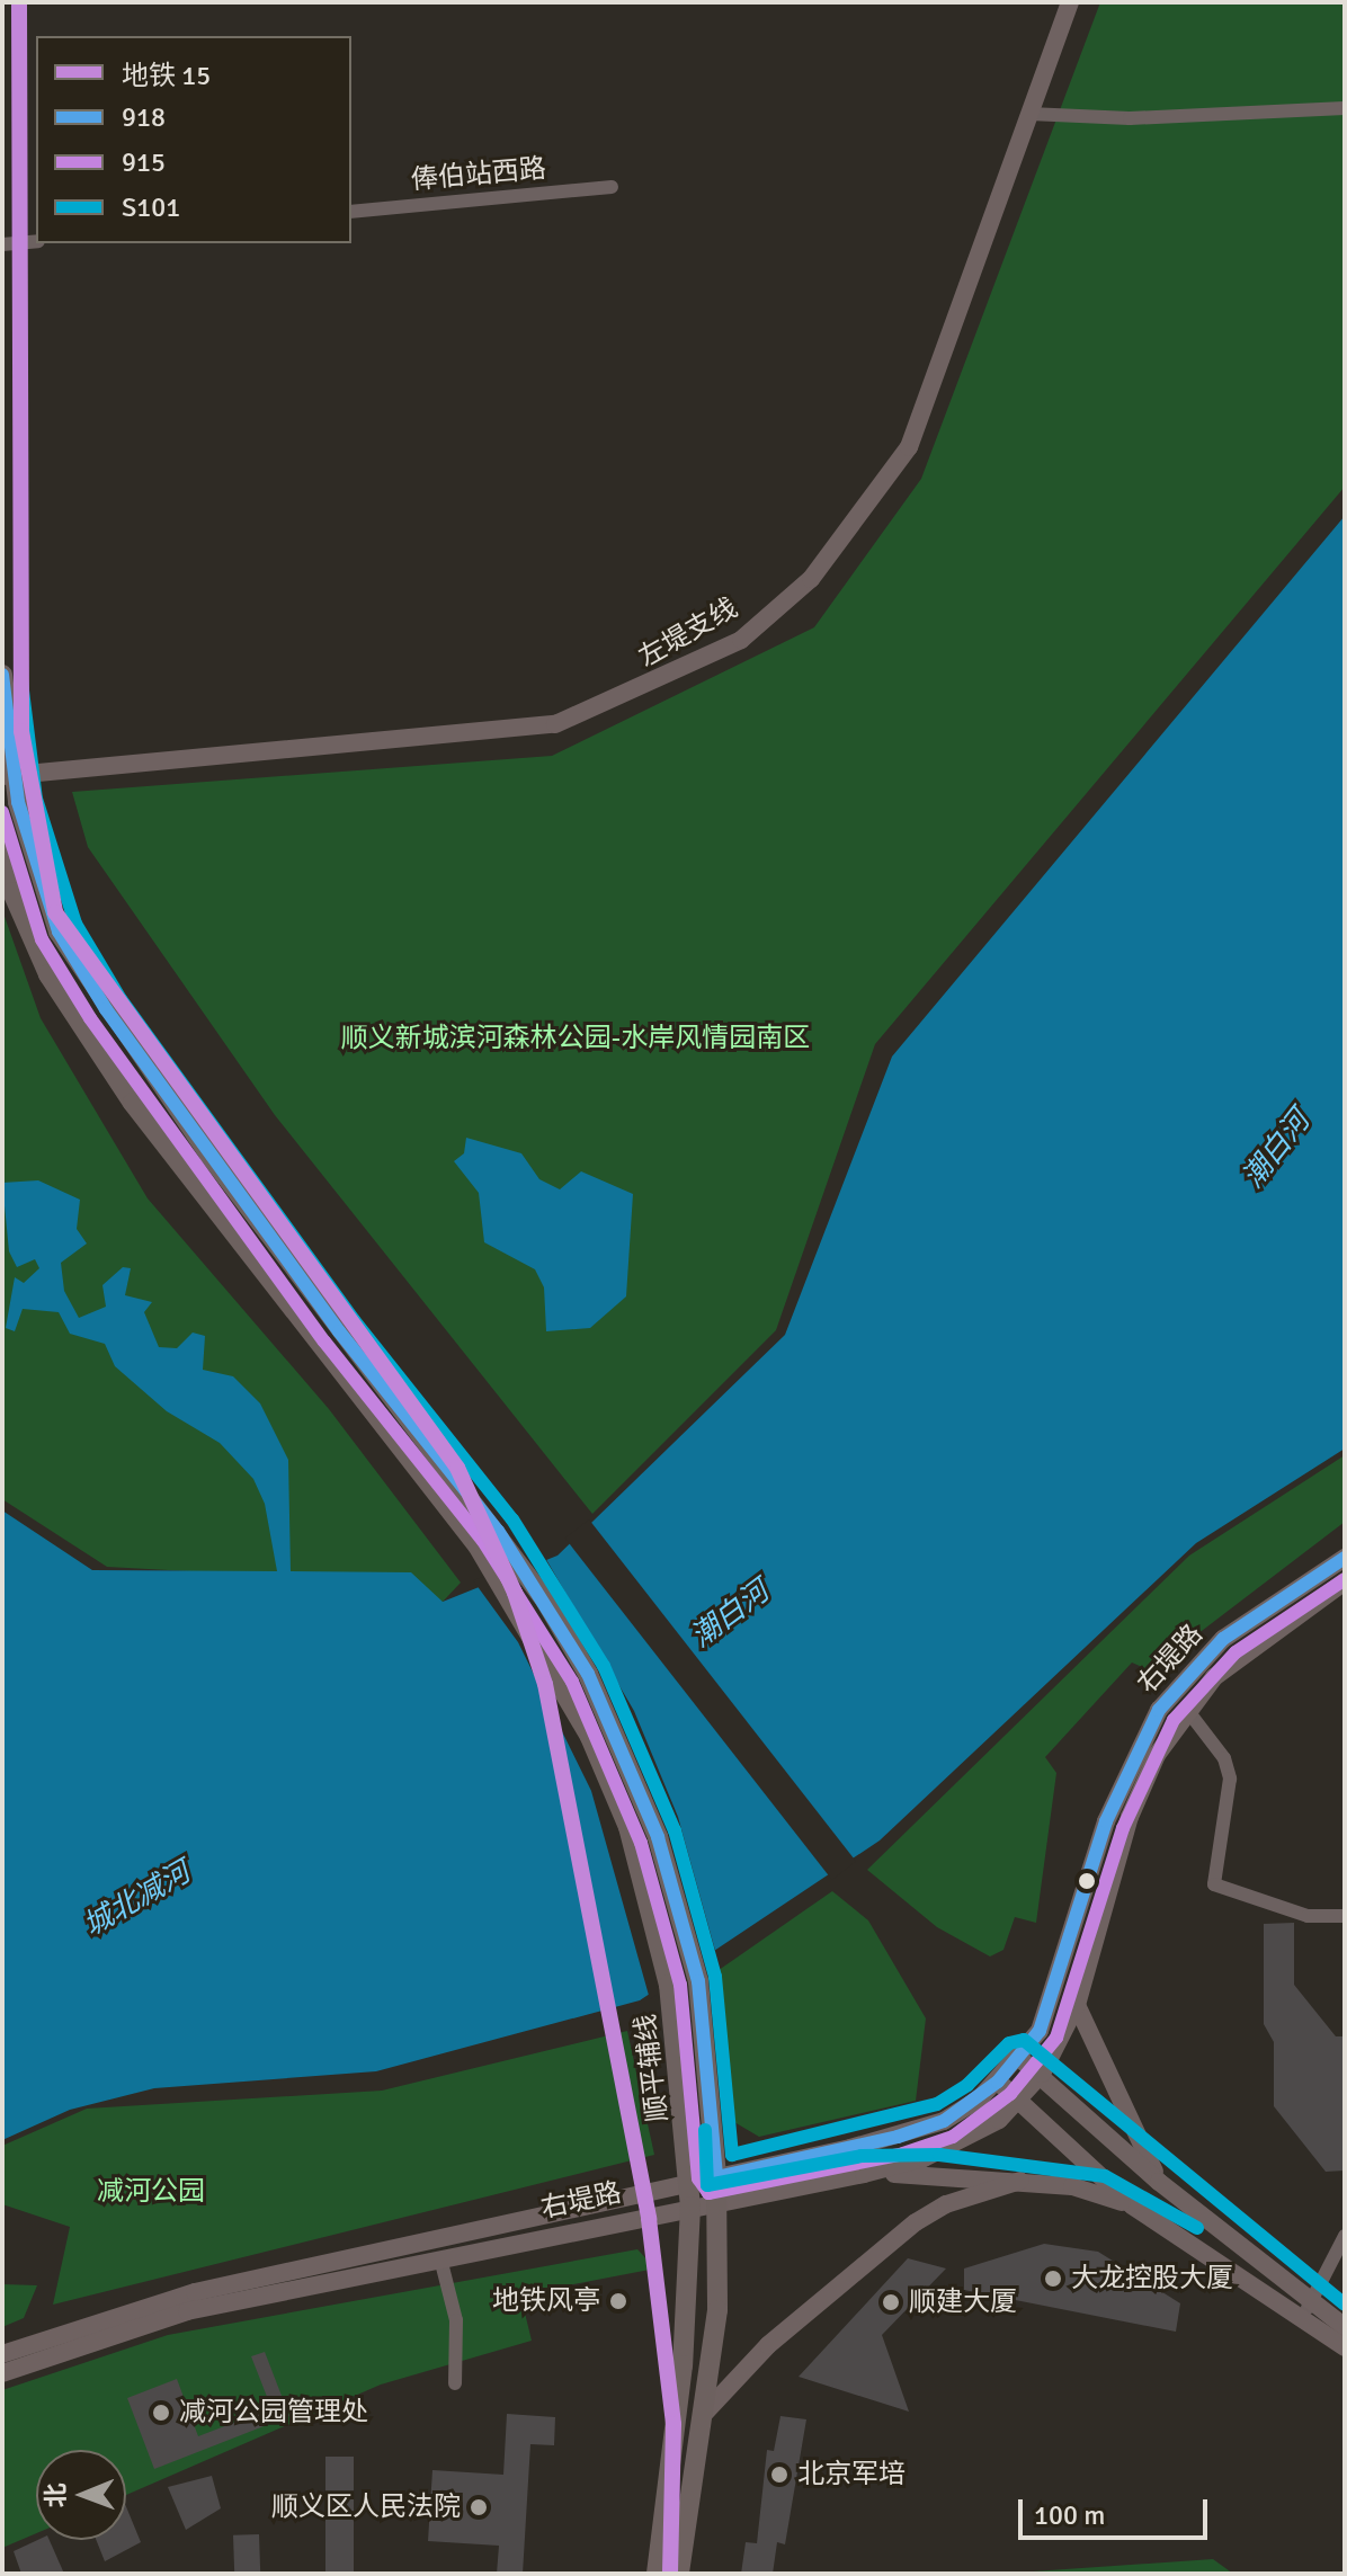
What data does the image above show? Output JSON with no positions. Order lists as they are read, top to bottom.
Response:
{
  "streets": {
    "main road": ["左堤支线", "右堤路", "顺平辅线"],
    "street": ["俸伯站西路"]
  },
  "crossings": [
    ["左堤支线", "顺平辅线"],
    ["右堤路", "顺平辅线"]
  ],
  "water": ["潮白河", "城北减河"],
  "parks": ["顺义新城滨河森林公园-水岸风情园南区", "减河公园"],
  "places": [
    "大龙控股大厦",
    "地铁风亭",
    "顺建大厦",
    "减河公园管理处",
    "北京军培",
    "顺义区人民法院"
  ],
  "lines": [
    "metro line 15",
    "transit line S101",
    "transit line 918",
    "transit line 915"
  ],
  "legend": [
    "地铁 15",
    "918",
    "915",
    "S101"
  ],
  "scale_bar": "100 m",
  "north": "left"
}
